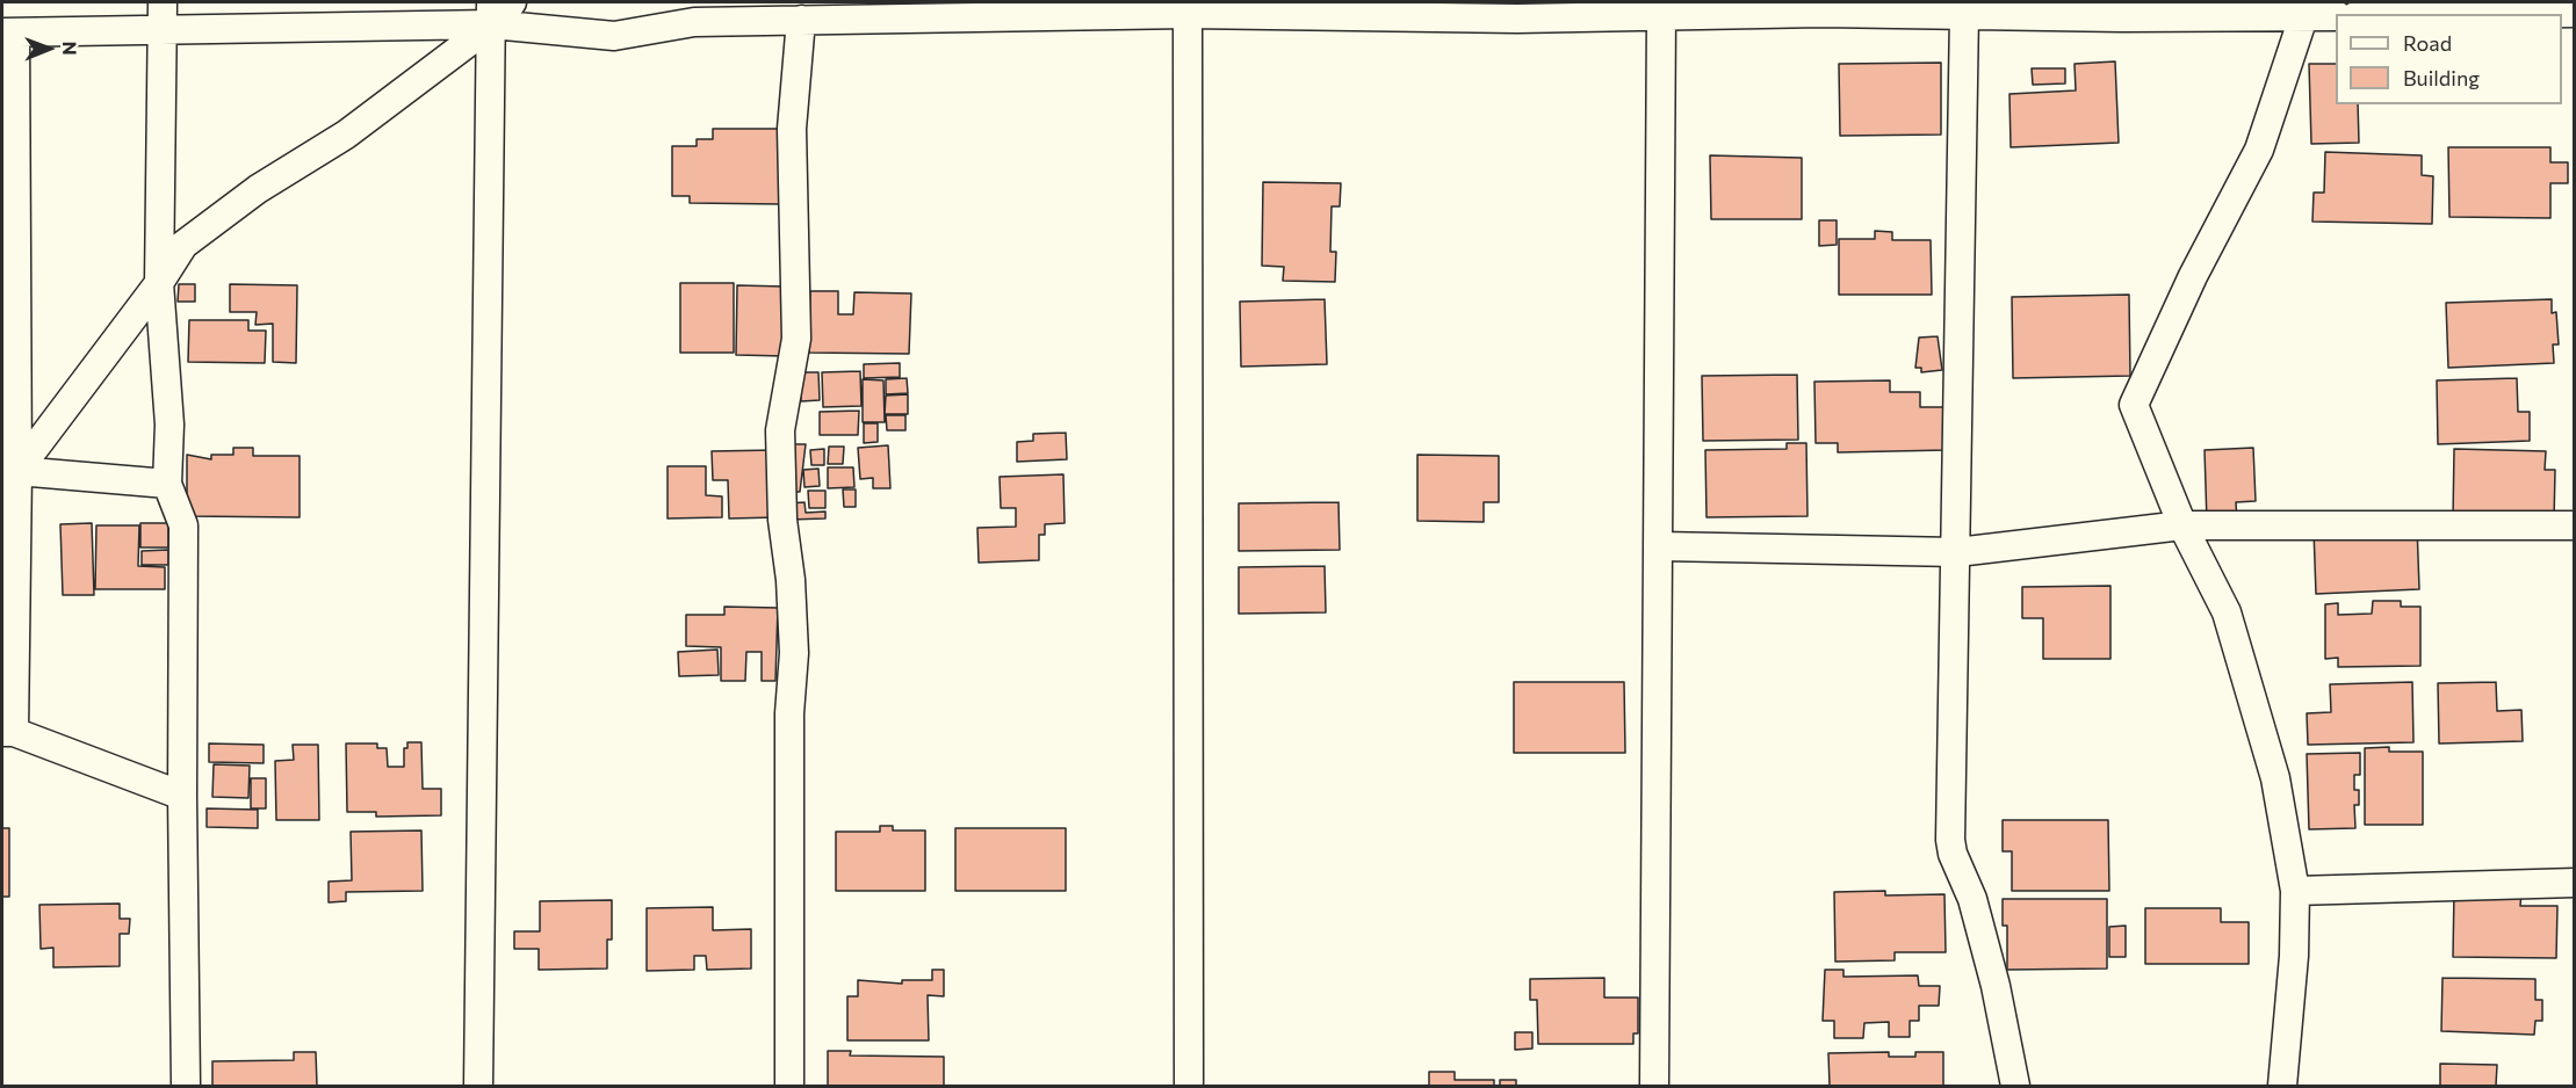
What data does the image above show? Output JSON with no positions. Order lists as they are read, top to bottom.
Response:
{
  "legend": ["Road", "Building"],
  "north": "right"
}
